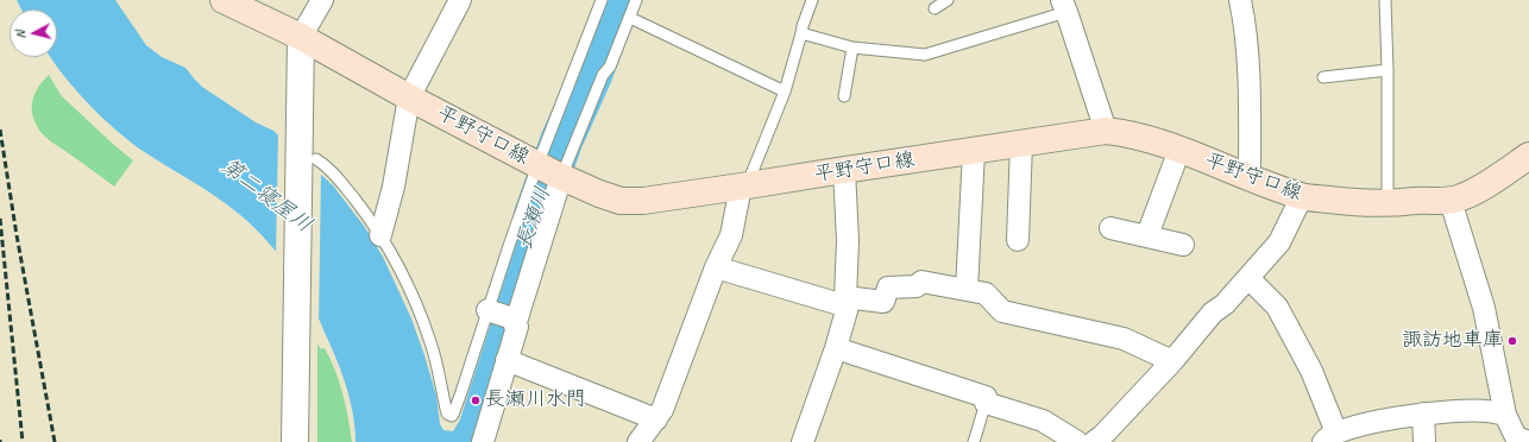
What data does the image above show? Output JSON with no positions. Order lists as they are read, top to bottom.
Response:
{
  "streets": {
    "main road": ["平野守口線"]
  },
  "water": ["第二寝屋川", "長瀬川"],
  "places": ["諏訪地車庫", "長瀬川水門"],
  "north": "left"
}
